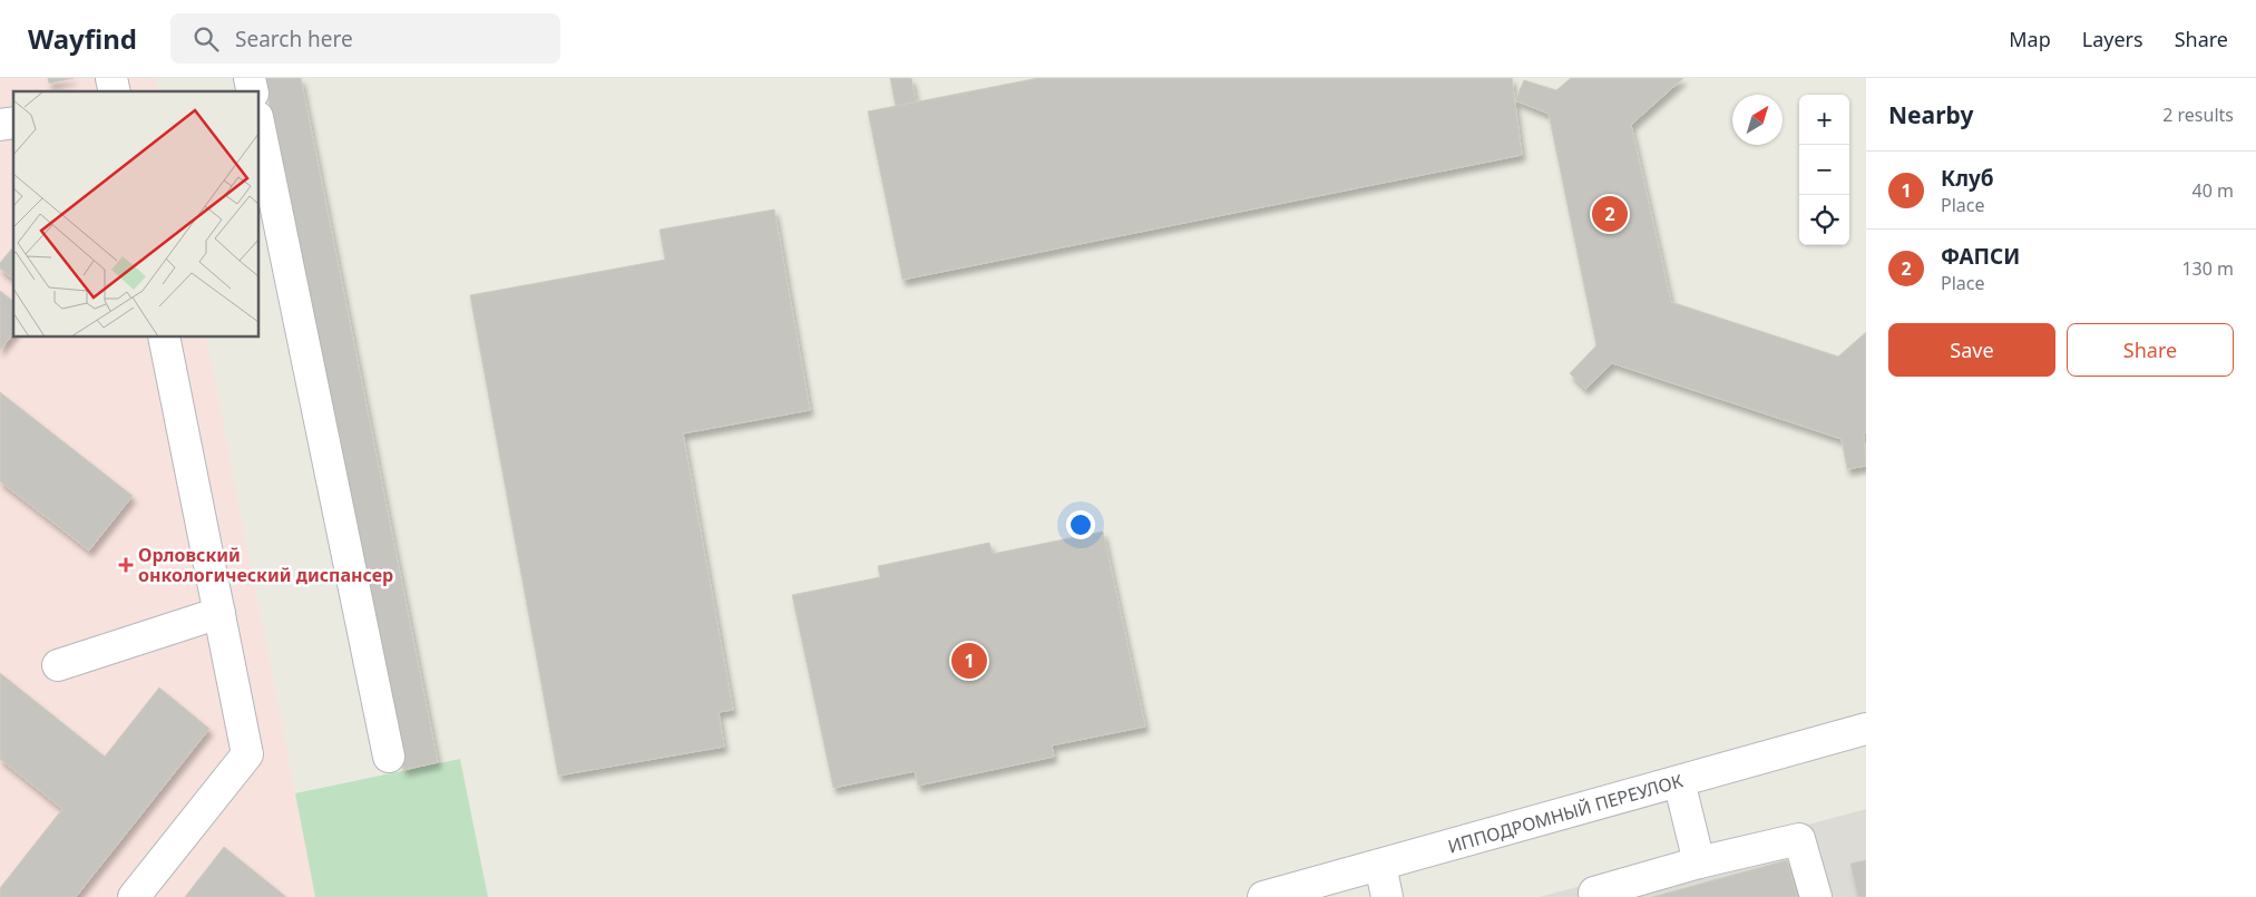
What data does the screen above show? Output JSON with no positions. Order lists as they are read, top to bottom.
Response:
{
  "streets": {
    "street": ["ИППОДРОМНЫЙ ПЕРЕУЛОК"]
  },
  "places": {
    "health": ["Орловский онкологический диспансер"]
  },
  "north": "top right",
  "page": {
    "header": "Wayfind",
    "search": "Search here",
    "nav": ["Map", "Layers", "Share"],
    "heading": ["Nearby", "2 results"],
    "map_buttons": ["+", "−"],
    "list": [
      {
        "mark": "1",
        "name": "Клуб",
        "note": "Place",
        "value": "40 m"
      },
      {
        "mark": "2",
        "name": "ФАПСИ",
        "note": "Place",
        "value": "130 m"
      }
    ],
    "pins": ["2", "1"],
    "buttons": ["Save", "Share"]
  }
}
